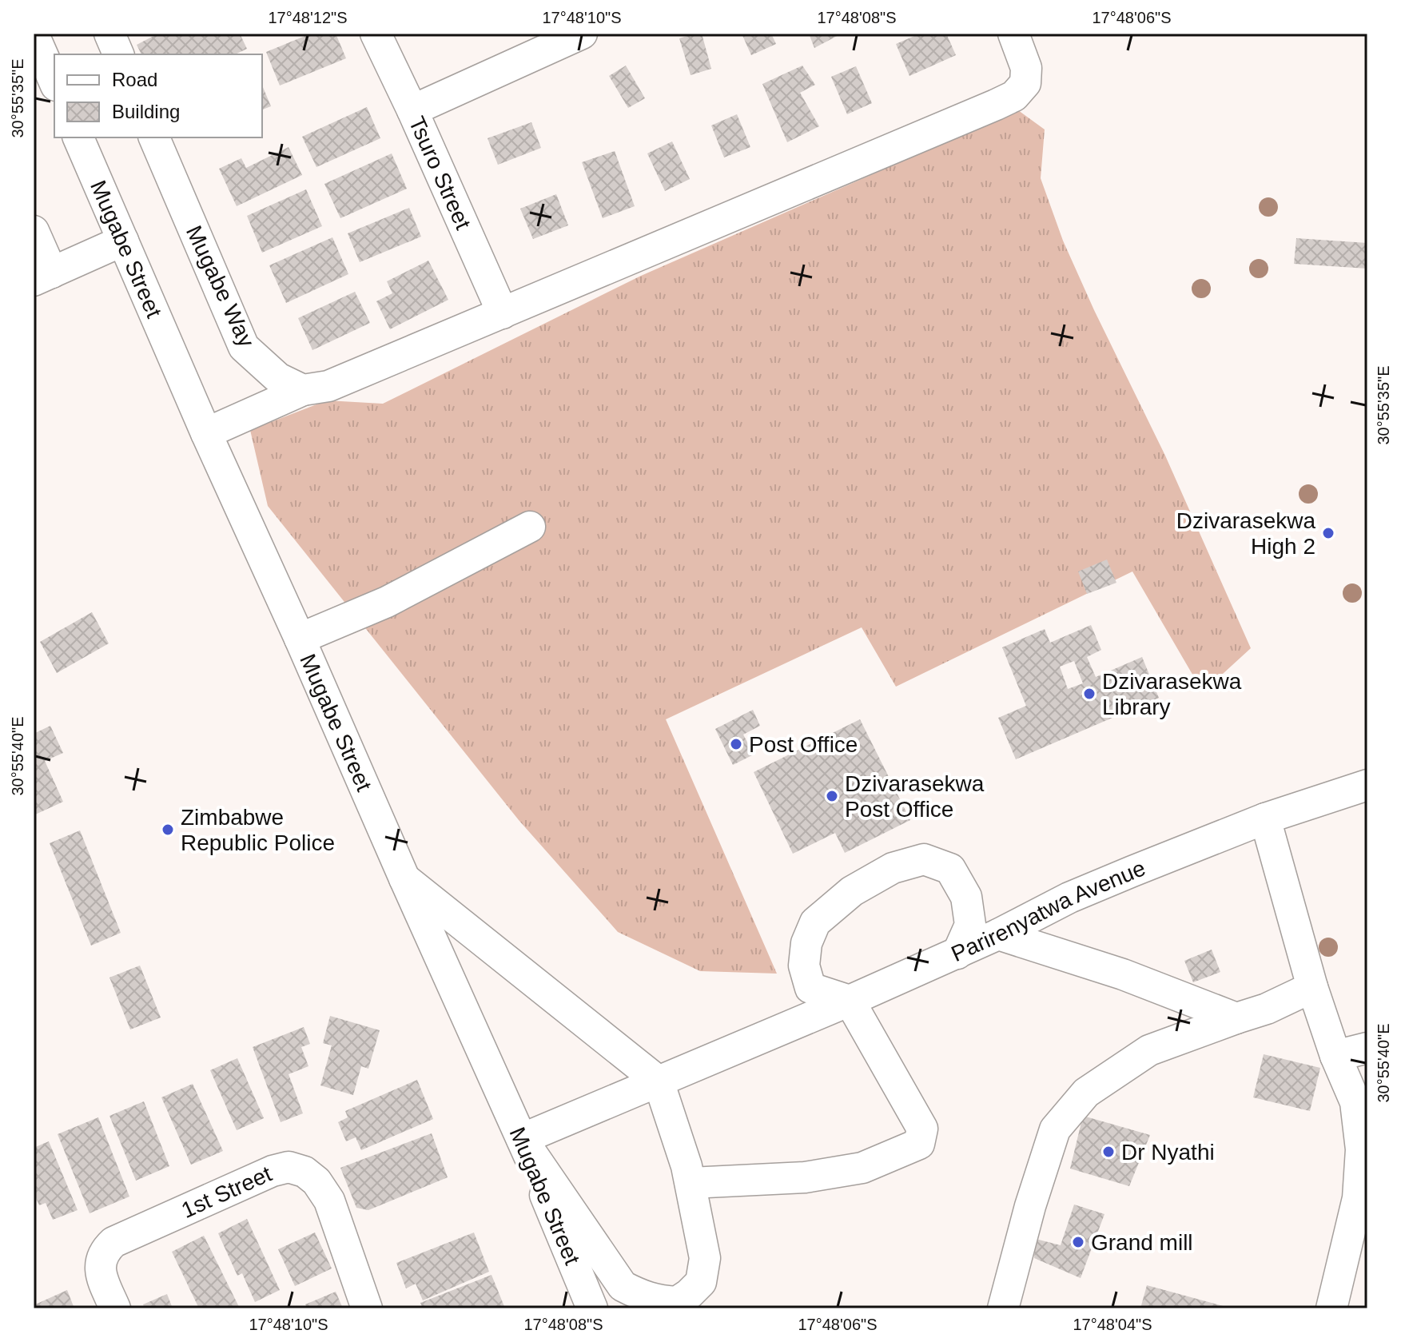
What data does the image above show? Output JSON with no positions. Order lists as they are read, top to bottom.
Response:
{
  "streets": {
    "street": [
      "Tsuro Street",
      "Mugabe Street",
      "Mugabe Way",
      "Parirenyatwa Avenue",
      "1st Street"
    ]
  },
  "crossings": [
    ["Mugabe Street", "Parirenyatwa Avenue"]
  ],
  "places": [
    "Dzivarasekwa High 2",
    "Dzivarasekwa Library",
    "Post Office",
    "Dzivarasekwa Post Office",
    "Zimbabwe Republic Police",
    "Dr Nyathi",
    "Grand mill"
  ],
  "legend": ["Road", "Building"],
  "coordinates": [
    "17°48'12\"S",
    "17°48'10\"S",
    "17°48'08\"S",
    "17°48'06\"S",
    "30°55'35\"E",
    "30°55'40\"E",
    "17°48'04\"S"
  ]
}
